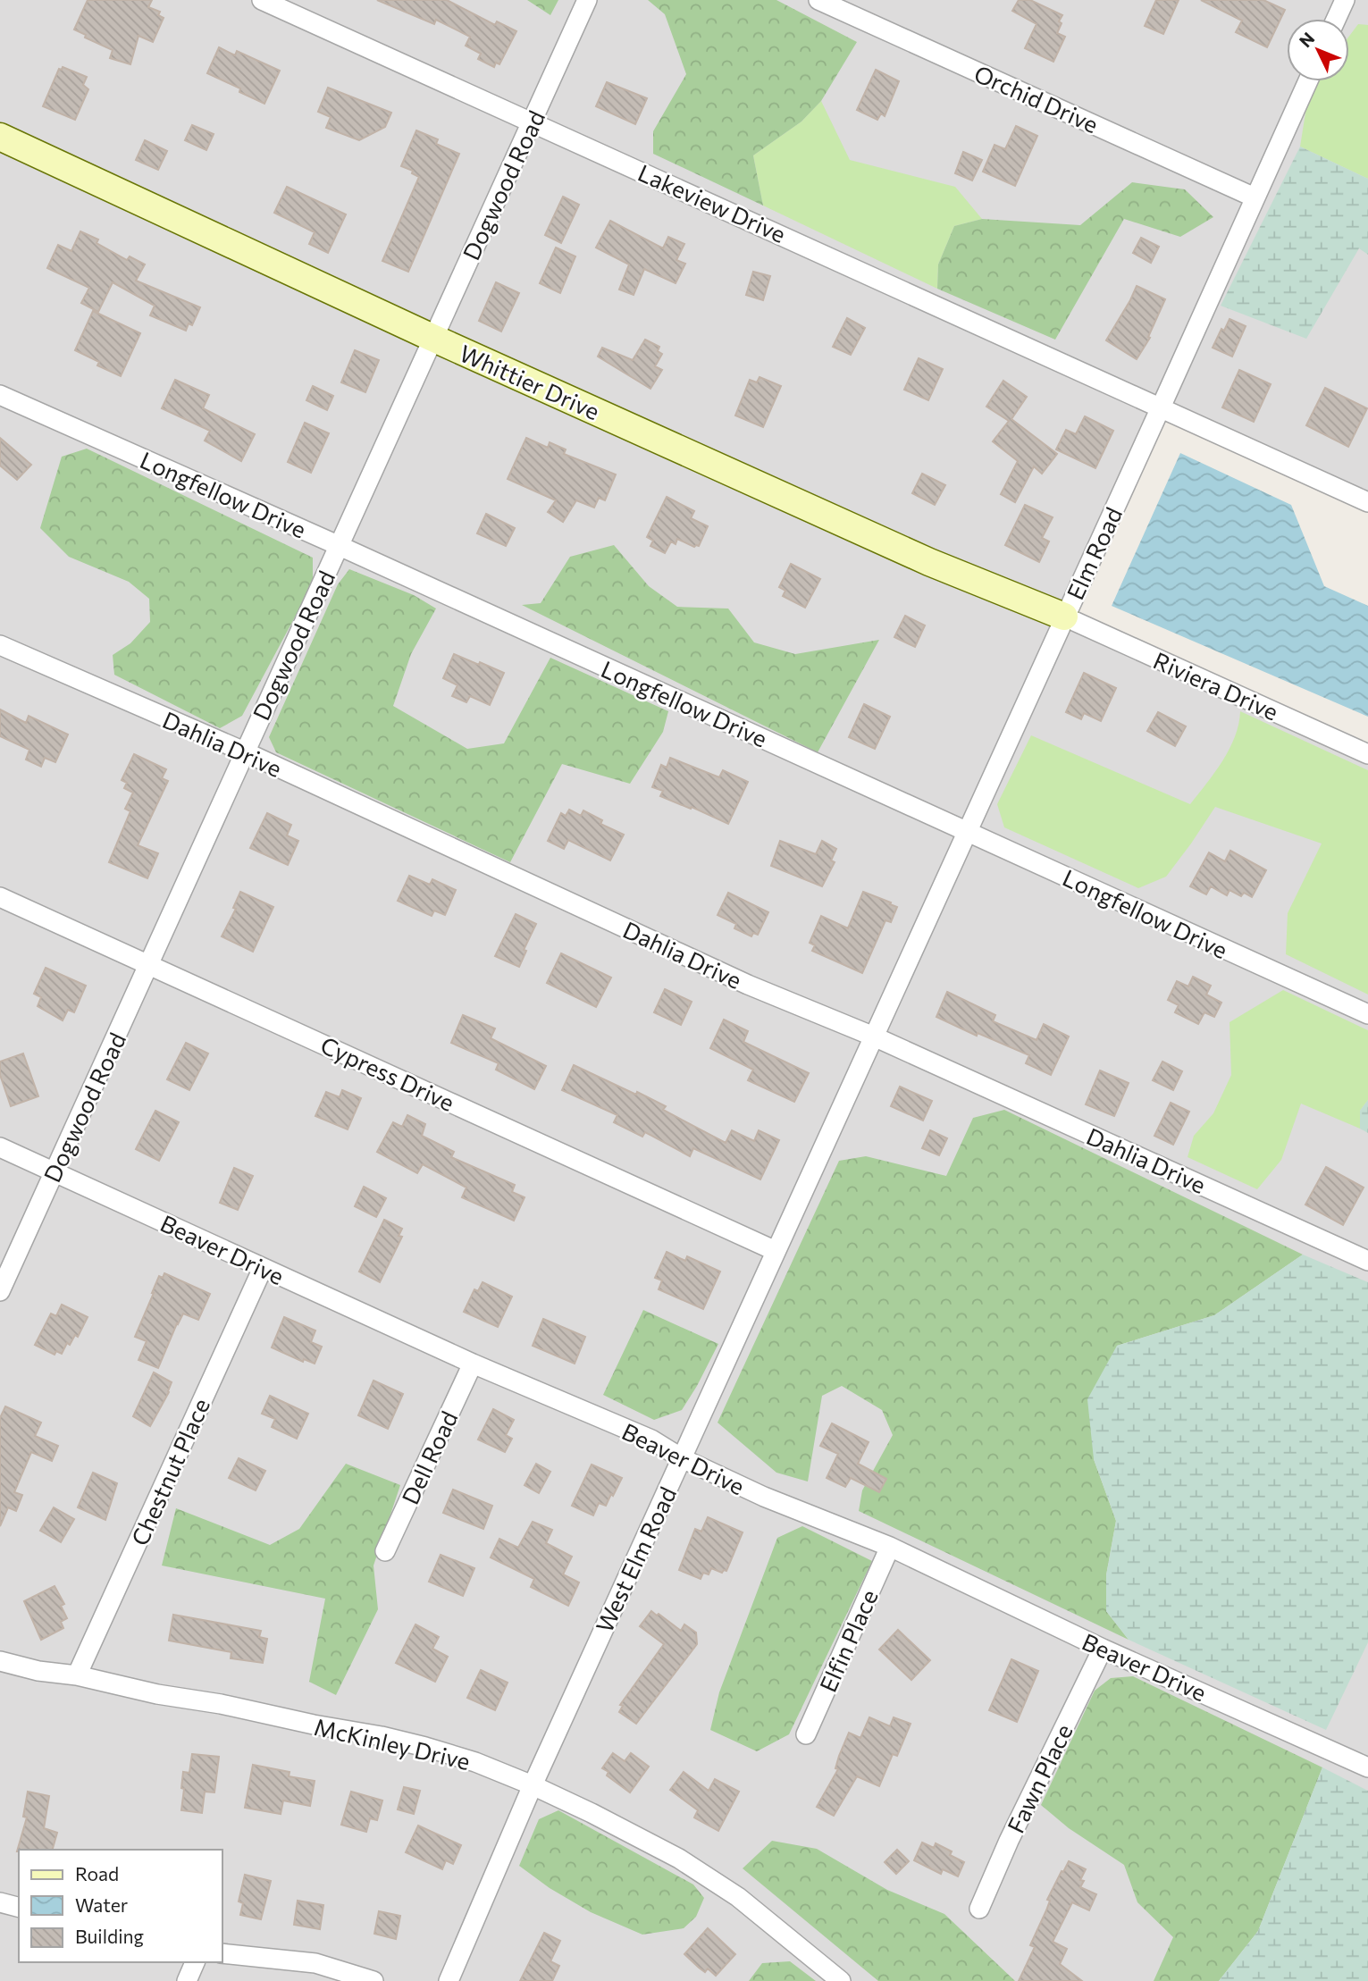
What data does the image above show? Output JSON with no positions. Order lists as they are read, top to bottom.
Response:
{
  "streets": {
    "street": [
      "Orchid Drive",
      "Dogwood Road",
      "Lakeview Drive",
      "Whittier Drive",
      "Longfellow Drive",
      "Elm Road",
      "Riviera Drive",
      "Dahlia Drive",
      "Cypress Drive",
      "Beaver Drive",
      "Dell Road",
      "Chestnut Place",
      "West Elm Road",
      "Elfin Place",
      "McKinley Drive",
      "Fawn Place"
    ]
  },
  "crossings": [
    ["Orchid Drive", "Elm Road"],
    ["Dogwood Road", "Lakeview Drive"],
    ["Dogwood Road", "Whittier Drive"],
    ["Dogwood Road", "Longfellow Drive"],
    ["Dogwood Road", "Dahlia Drive"],
    ["Dogwood Road", "Cypress Drive"],
    ["Dogwood Road", "Beaver Drive"],
    ["Lakeview Drive", "Elm Road"],
    ["Whittier Drive", "Elm Road"],
    ["Whittier Drive", "Riviera Drive"],
    ["Longfellow Drive", "Elm Road"],
    ["Elm Road", "Riviera Drive"],
    ["Elm Road", "Dahlia Drive"],
    ["Elm Road", "West Elm Road"],
    ["Dahlia Drive", "West Elm Road"],
    ["Cypress Drive", "West Elm Road"],
    ["Beaver Drive", "Dell Road"],
    ["Beaver Drive", "Chestnut Place"],
    ["Beaver Drive", "West Elm Road"],
    ["Beaver Drive", "Elfin Place"],
    ["Beaver Drive", "Fawn Place"],
    ["Chestnut Place", "McKinley Drive"],
    ["West Elm Road", "McKinley Drive"]
  ],
  "legend": ["Road", "Water", "Building"],
  "north": "top left"
}
